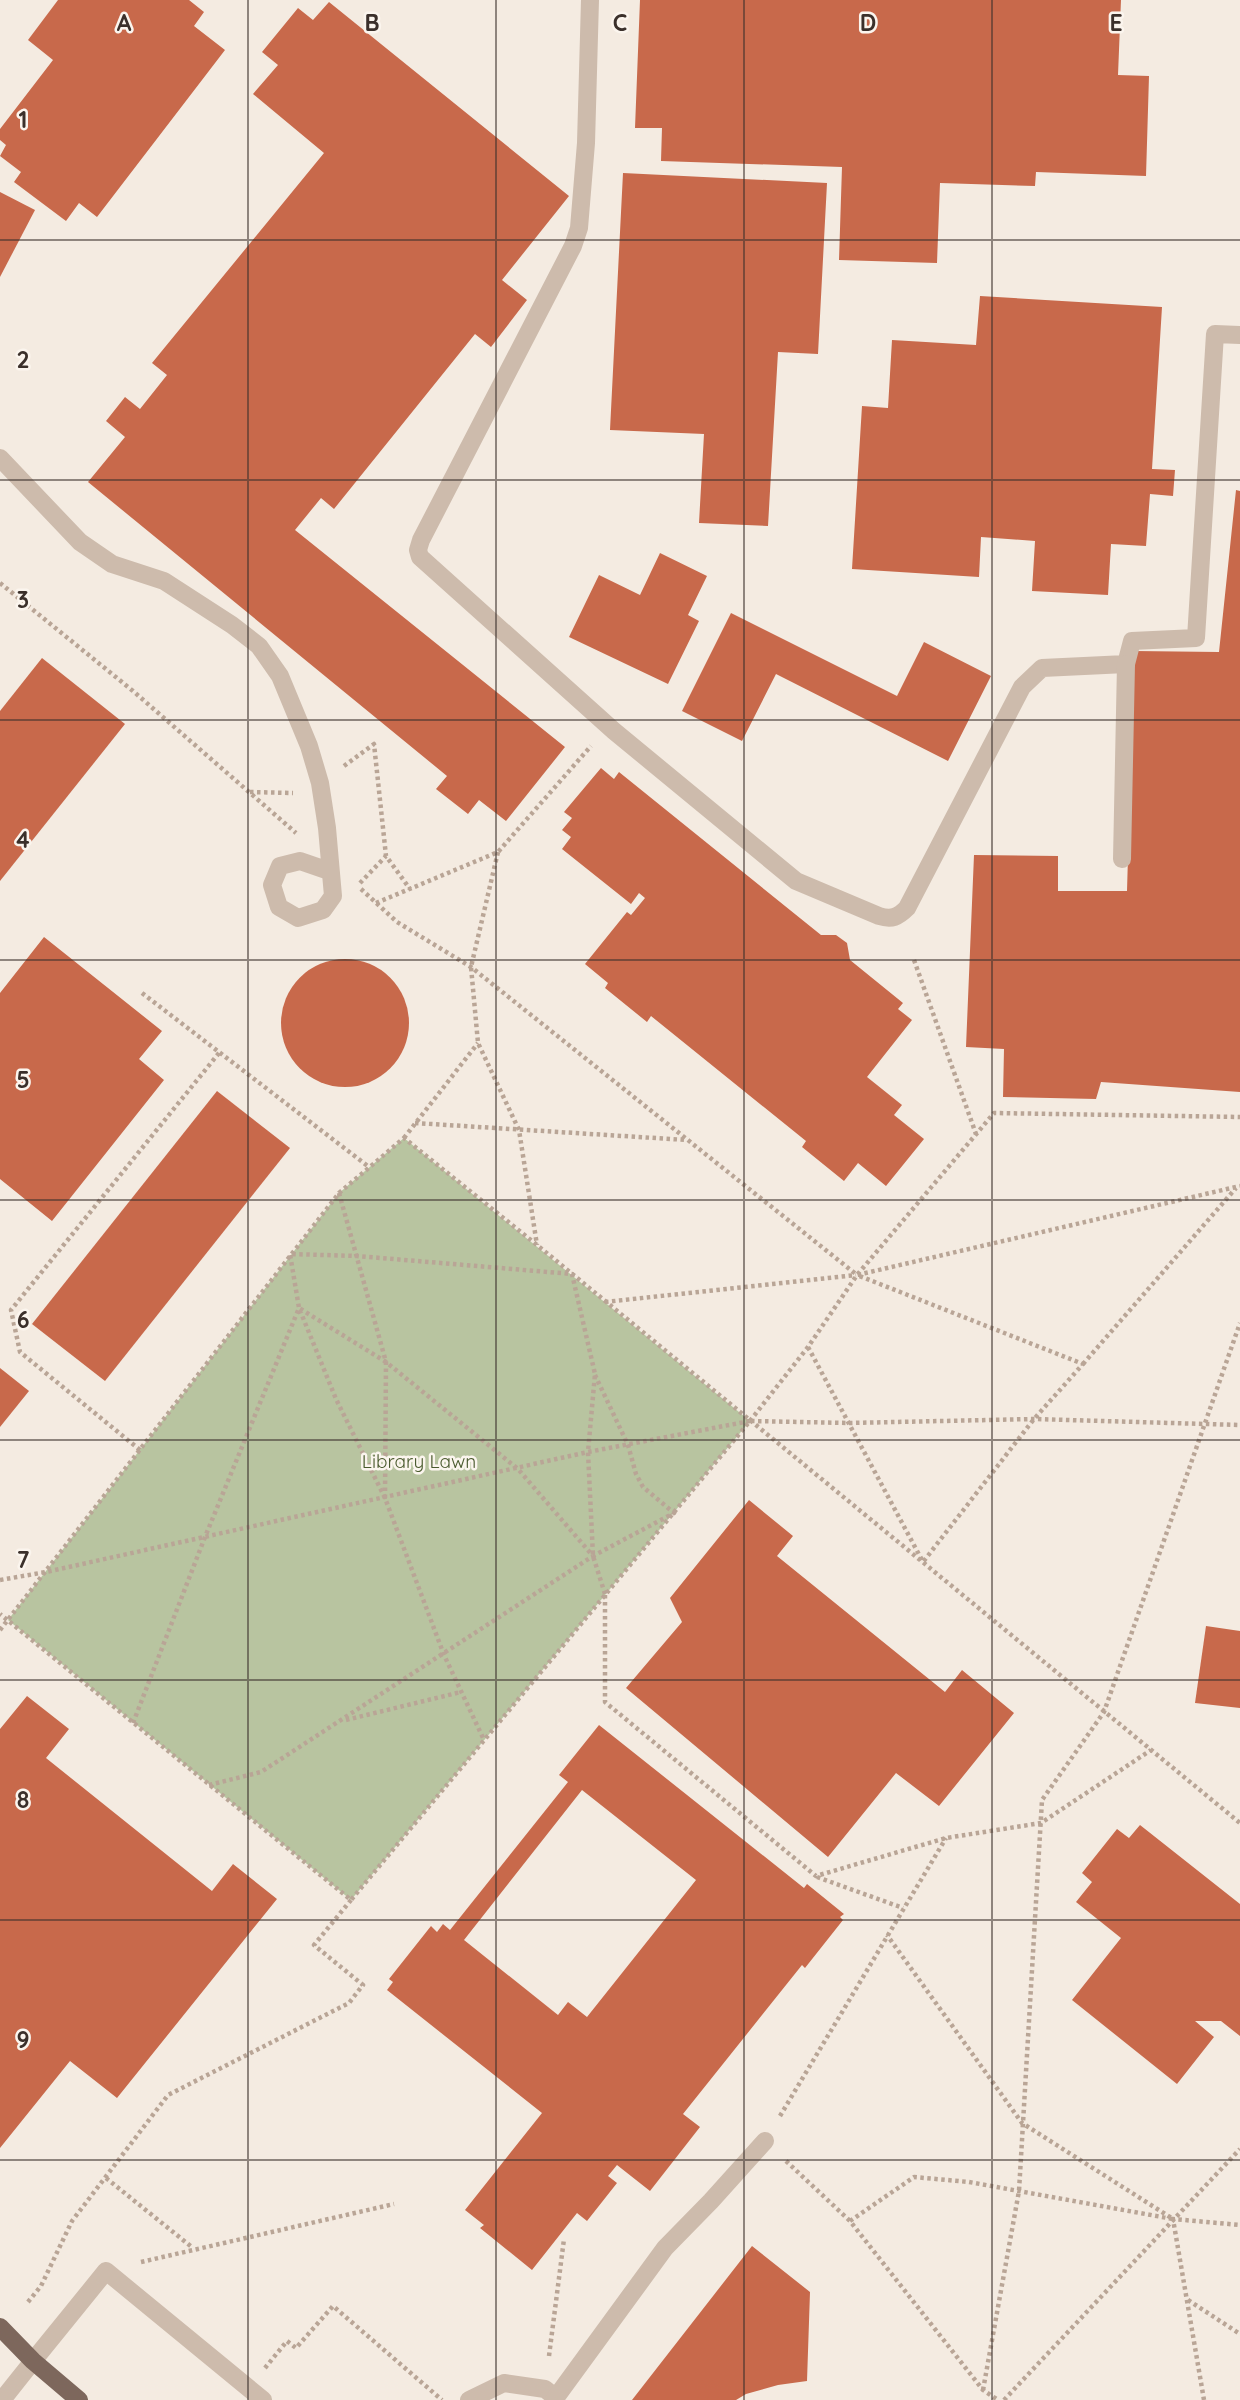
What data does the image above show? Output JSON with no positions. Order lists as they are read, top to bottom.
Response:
{
  "parks": ["Library Lawn"],
  "grid": {
    "columns": [
      "A",
      "B",
      "C",
      "D",
      "E"
    ],
    "rows": [
      "1",
      "2",
      "3",
      "4",
      "5",
      "6",
      "7",
      "8",
      "9"
    ]
  }
}
